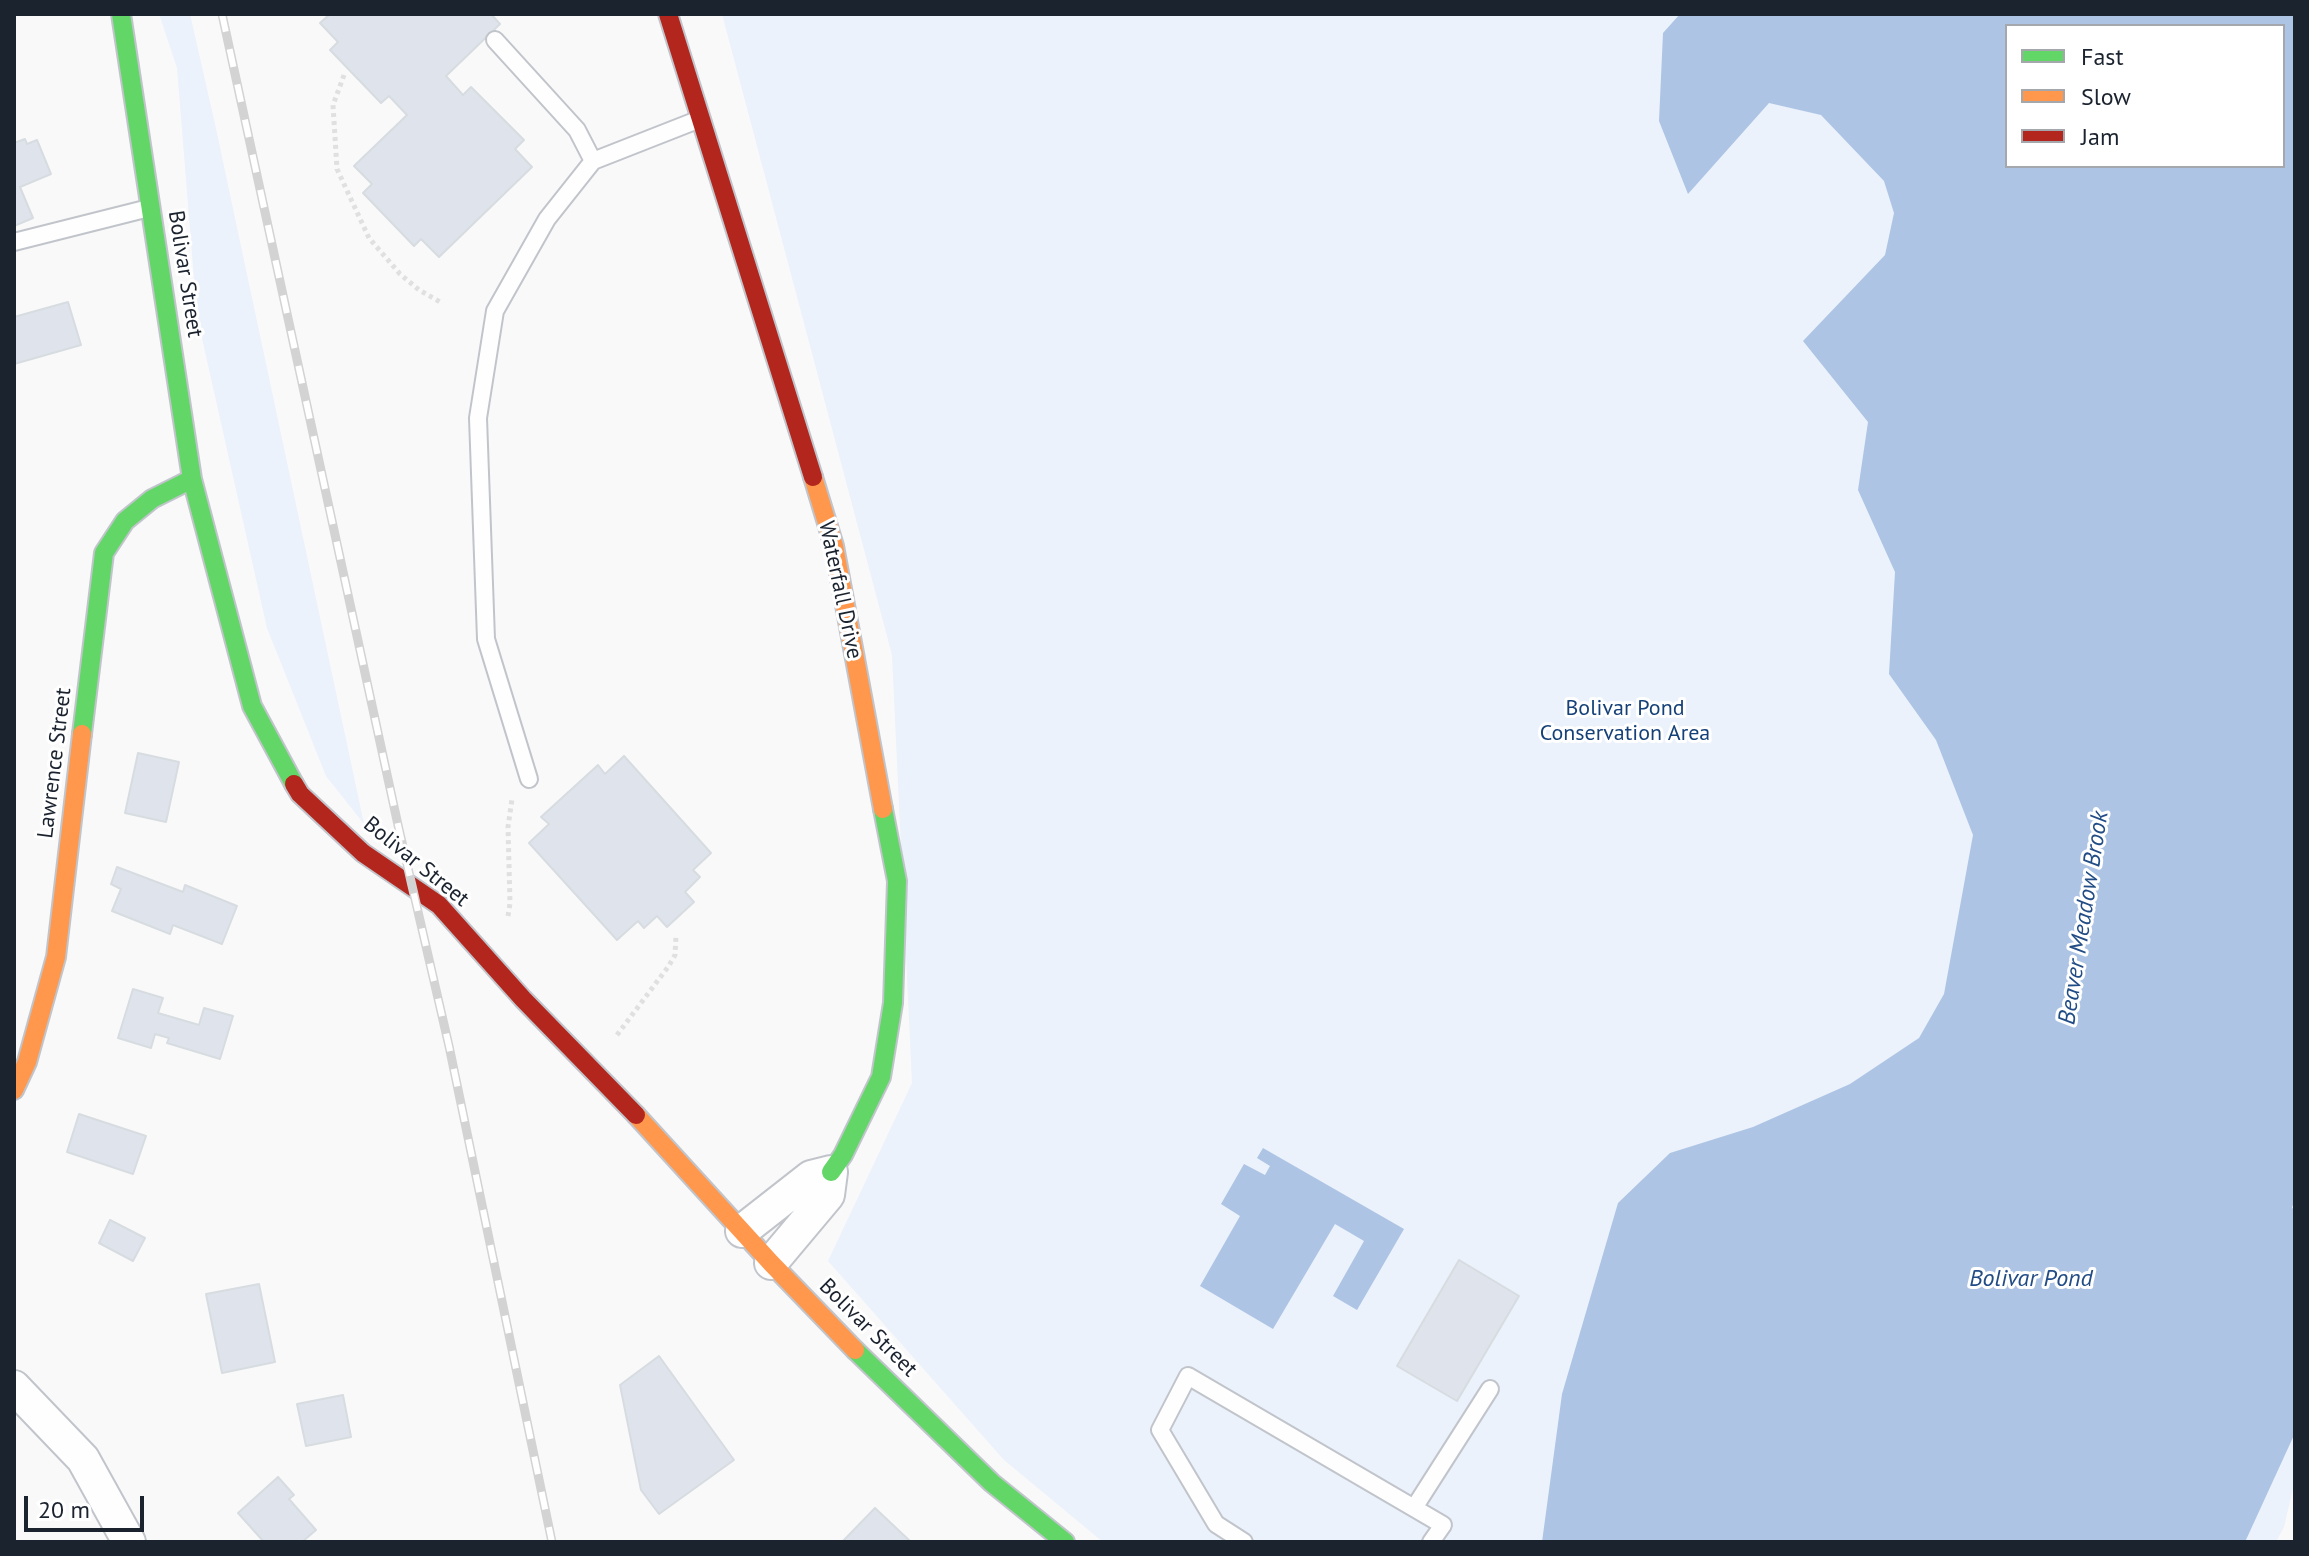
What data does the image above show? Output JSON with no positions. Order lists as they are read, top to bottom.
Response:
{
  "streets": {
    "street": ["Bolivar Street", "Waterfall Drive", "Lawrence Street"]
  },
  "crossings": [
    ["Bolivar Street", "Waterfall Drive"],
    ["Bolivar Street", "Lawrence Street"]
  ],
  "water": ["Beaver Meadow Brook", "Bolivar Pond"],
  "parks": ["Bolivar Pond Conservation Area"],
  "legend": ["Fast", "Slow", "Jam"],
  "scale_bar": "20 m"
}
